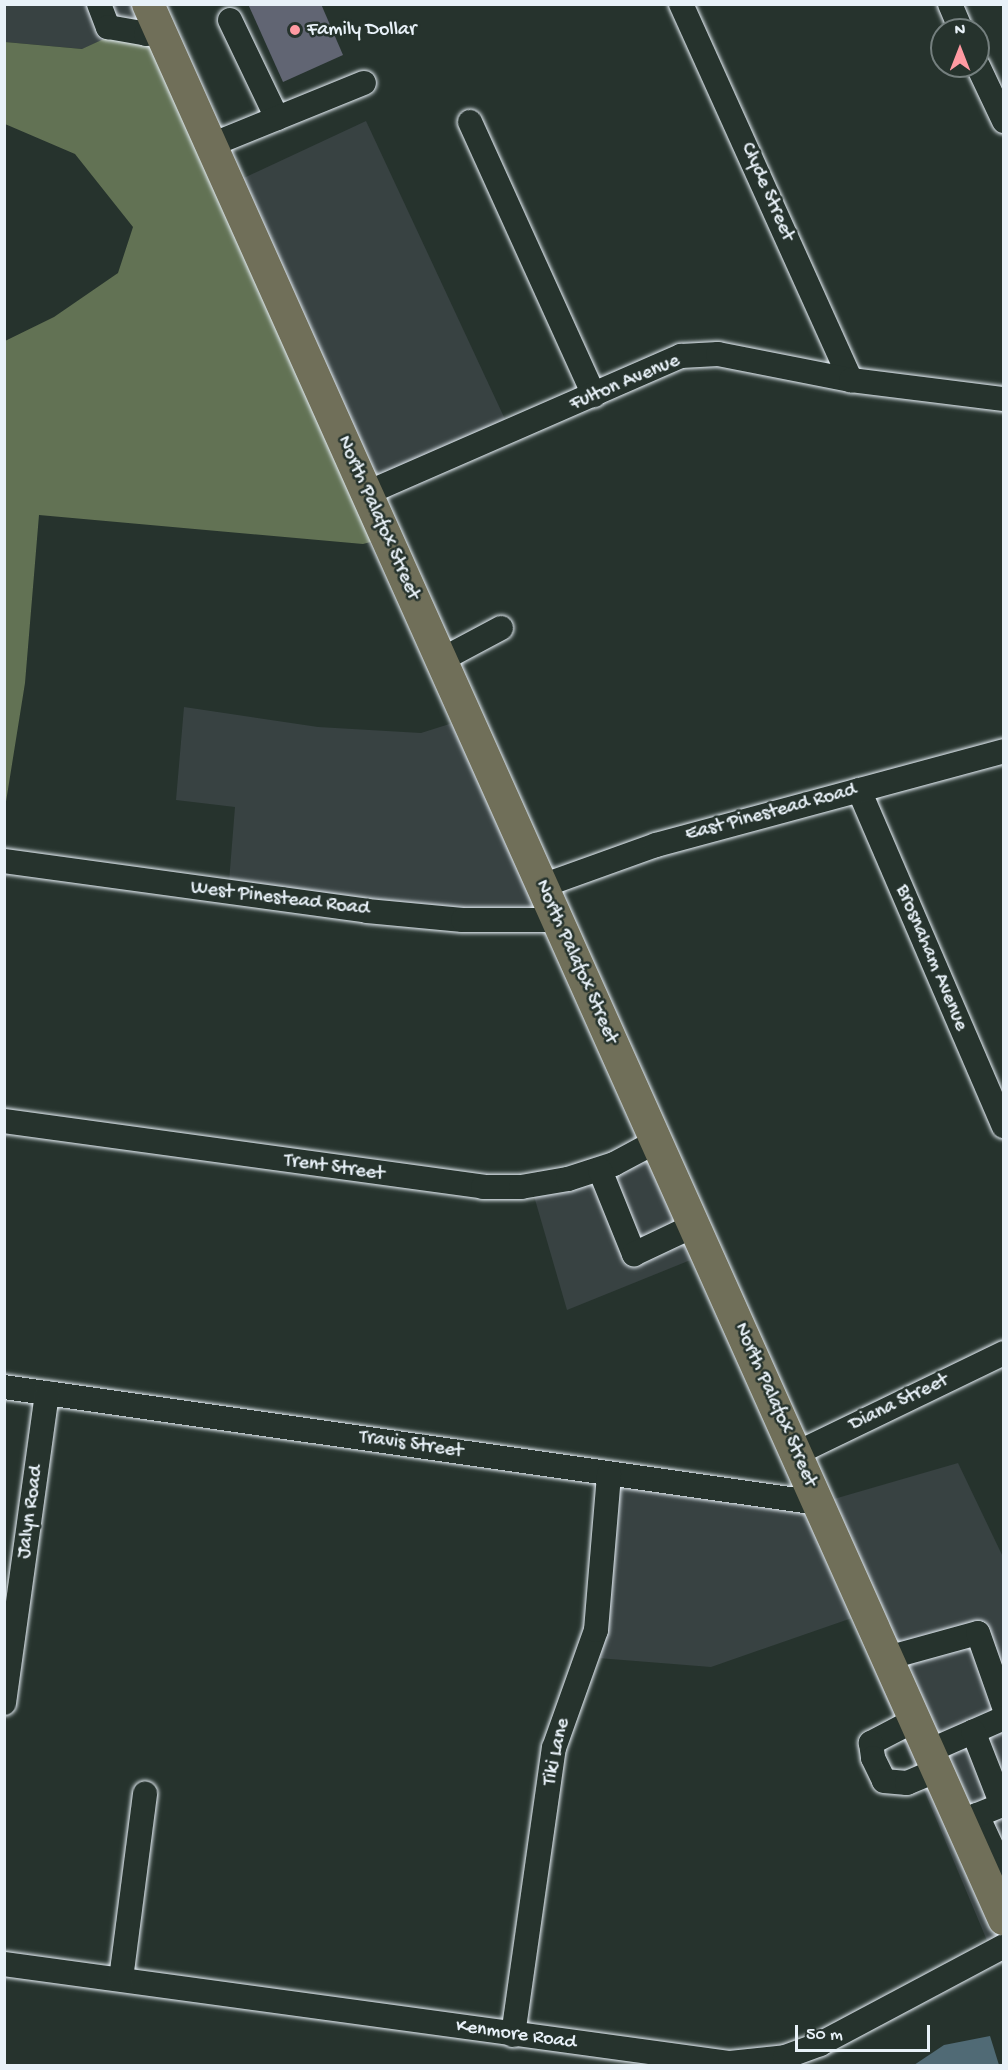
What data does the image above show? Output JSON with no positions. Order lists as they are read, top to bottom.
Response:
{
  "streets": {
    "main road": ["North Palafox Street"],
    "street": [
      "Clyde Street",
      "Fulton Avenue",
      "East Pinestead Road",
      "West Pinestead Road",
      "Brosnaham Avenue",
      "Trent Street",
      "Diana Street",
      "Travis Street",
      "Jalyn Road",
      "Tiki Lane",
      "Kenmore Road"
    ]
  },
  "crossings": [
    ["Clyde Street", "Fulton Avenue"],
    ["Fulton Avenue", "North Palafox Street"],
    ["North Palafox Street", "East Pinestead Road"],
    ["North Palafox Street", "West Pinestead Road"],
    ["North Palafox Street", "Trent Street"],
    ["North Palafox Street", "Diana Street"],
    ["North Palafox Street", "Travis Street"],
    ["East Pinestead Road", "Brosnaham Avenue"],
    ["Travis Street", "Jalyn Road"],
    ["Travis Street", "Tiki Lane"],
    ["Tiki Lane", "Kenmore Road"]
  ],
  "places": ["Family Dollar"],
  "scale_bar": "50 m",
  "north": "top"
}
